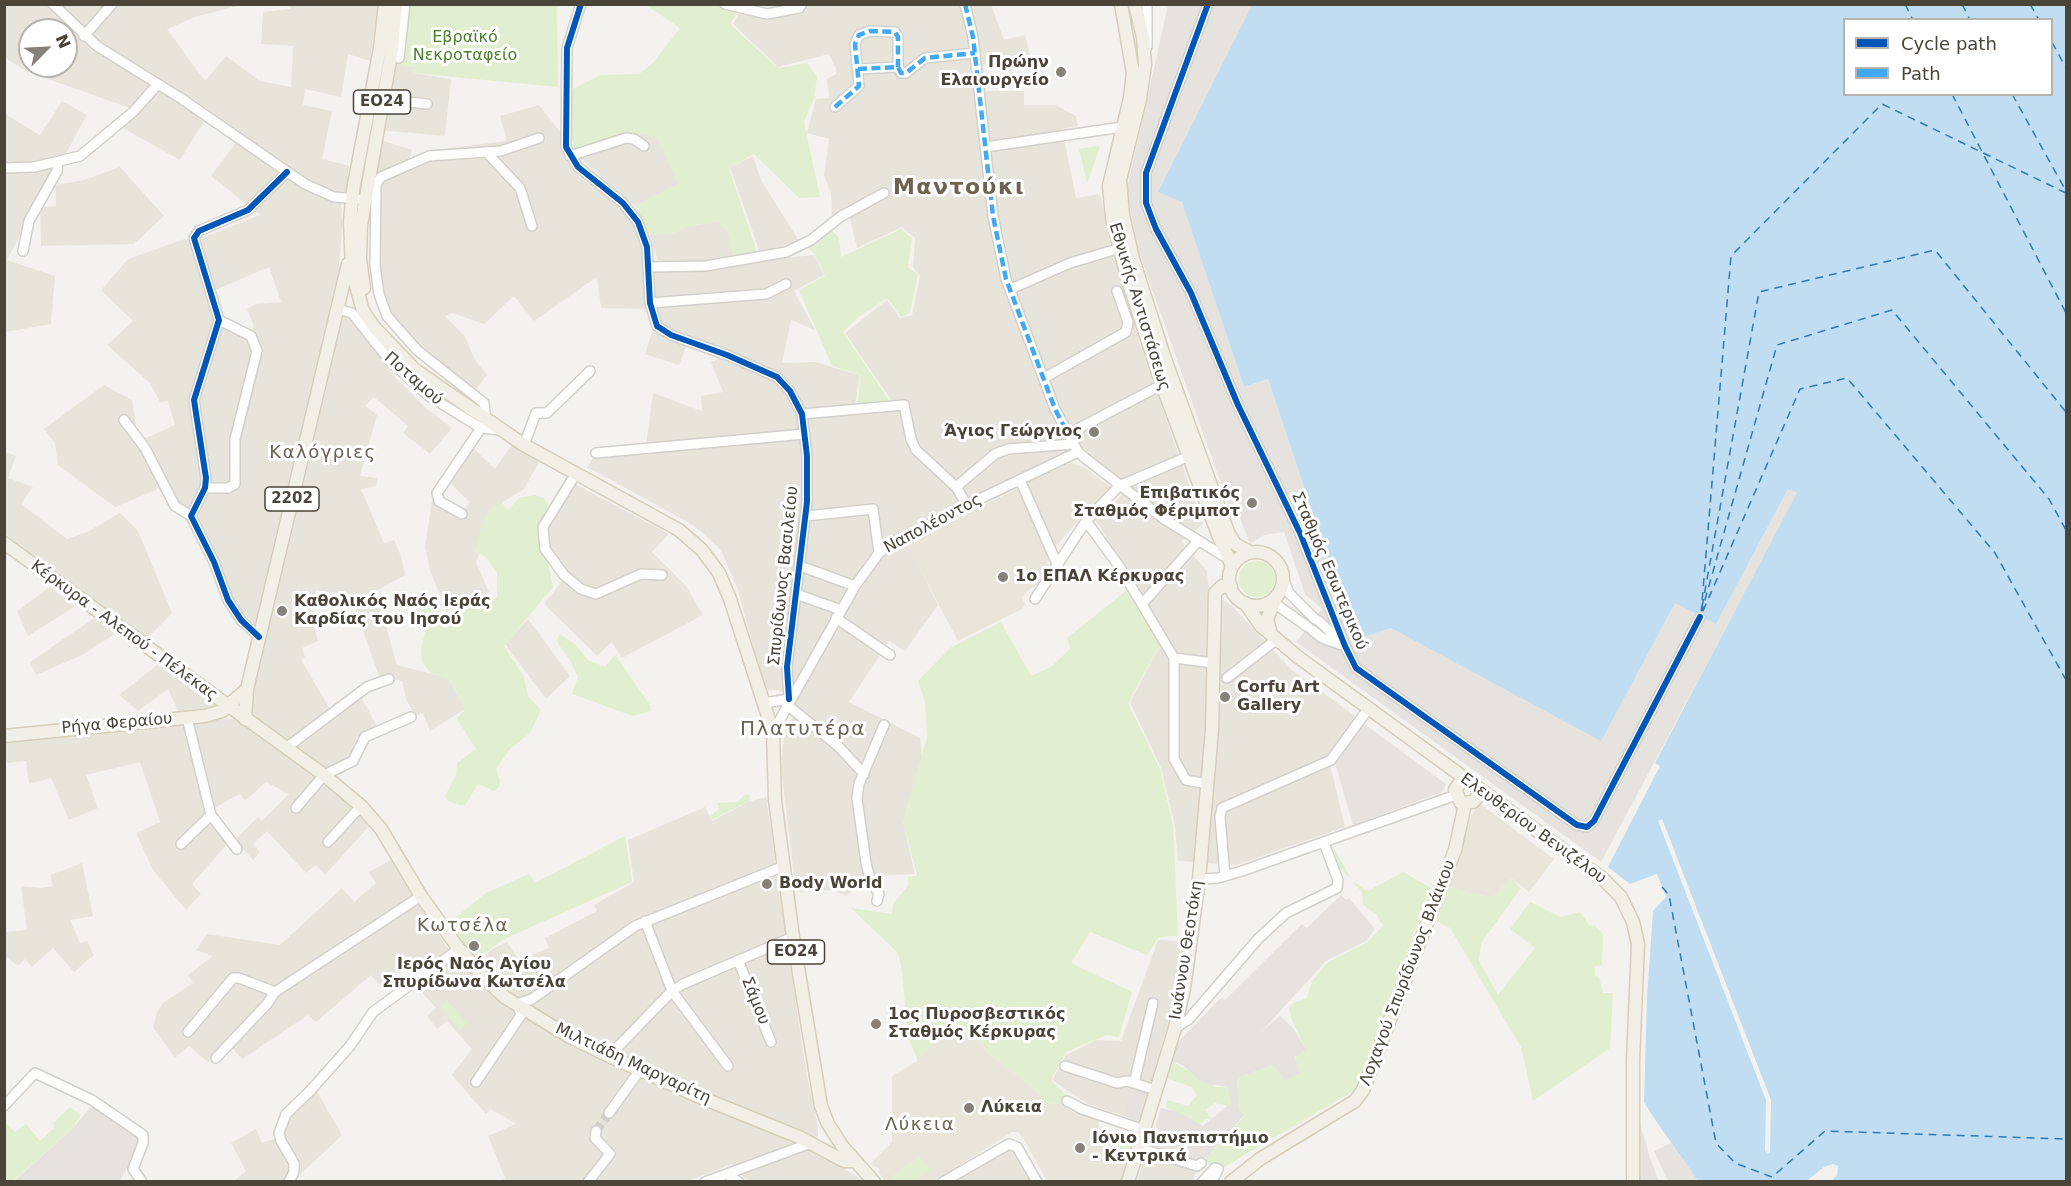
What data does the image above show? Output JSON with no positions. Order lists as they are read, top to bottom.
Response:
{
  "streets": {
    "main road": [
      "ΕΟ24",
      "Εθνικής Αντιστάσεως",
      "2202",
      "Κέρκυρα - Αλεπού - Πέλεκας",
      "Ρήγα Φεραίου",
      "Ελευθερίου Βενιζέλου",
      "Ιωάννου Θεοτόκη",
      "Λοχαγού Σπυρίδωνος Βλάικου",
      "Μιλτιάδη Μαργαρίτη"
    ],
    "street": [
      "Ποταμού",
      "Ναπολέοντος",
      "Σταθμός Εσωτερικού",
      "Σπυρίδωνος Βασιλείου",
      "Σάμου"
    ]
  },
  "crossings": [
    ["ΕΟ24", "Ποταμού"],
    ["ΕΟ24", "2202"],
    ["ΕΟ24", "Ναπολέοντος"],
    ["ΕΟ24", "Μιλτιάδη Μαργαρίτη"],
    ["Εθνικής Αντιστάσεως", "Ελευθερίου Βενιζέλου"],
    ["Εθνικής Αντιστάσεως", "Ιωάννου Θεοτόκη"],
    ["Ποταμού", "2202"],
    ["2202", "Κέρκυρα - Αλεπού - Πέλεκας"],
    ["2202", "Μιλτιάδη Μαργαρίτη"],
    ["Ναπολέοντος", "Σπυρίδωνος Βασιλείου"],
    ["Κέρκυρα - Αλεπού - Πέλεκας", "Ρήγα Φεραίου"],
    ["Κέρκυρα - Αλεπού - Πέλεκας", "Μιλτιάδη Μαργαρίτη"],
    ["Ελευθερίου Βενιζέλου", "Ιωάννου Θεοτόκη"],
    ["Ελευθερίου Βενιζέλου", "Λοχαγού Σπυρίδωνος Βλάικου"]
  ],
  "districts": [
    "Μαντούκι",
    "Καλόγριες",
    "Πλατυτέρα",
    "Κωτσέλα",
    "Λύκεια"
  ],
  "parks": ["Εβραϊκό Νεκροταφείο"],
  "places": [
    "Πρώην Ελαιουργείο",
    "Άγιος Γεώργιος",
    "Επιβατικός Σταθμός Φέριμποτ",
    "1ο ΕΠΑΛ Κέρκυρας",
    "Καθολικός Ναός Ιεράς Καρδίας του Ιησού",
    "Corfu Art Gallery",
    "Body World",
    "Ιερός Ναός Αγίου Σπυρίδωνα Κωτσέλα",
    "1ος Πυροσβεστικός Σταθμός Κέρκυρας",
    "Λύκεια",
    "Ιόνιο Πανεπιστήμιο - Κεντρικά"
  ],
  "legend": ["Cycle path", "Path"],
  "north": "top right"
}
